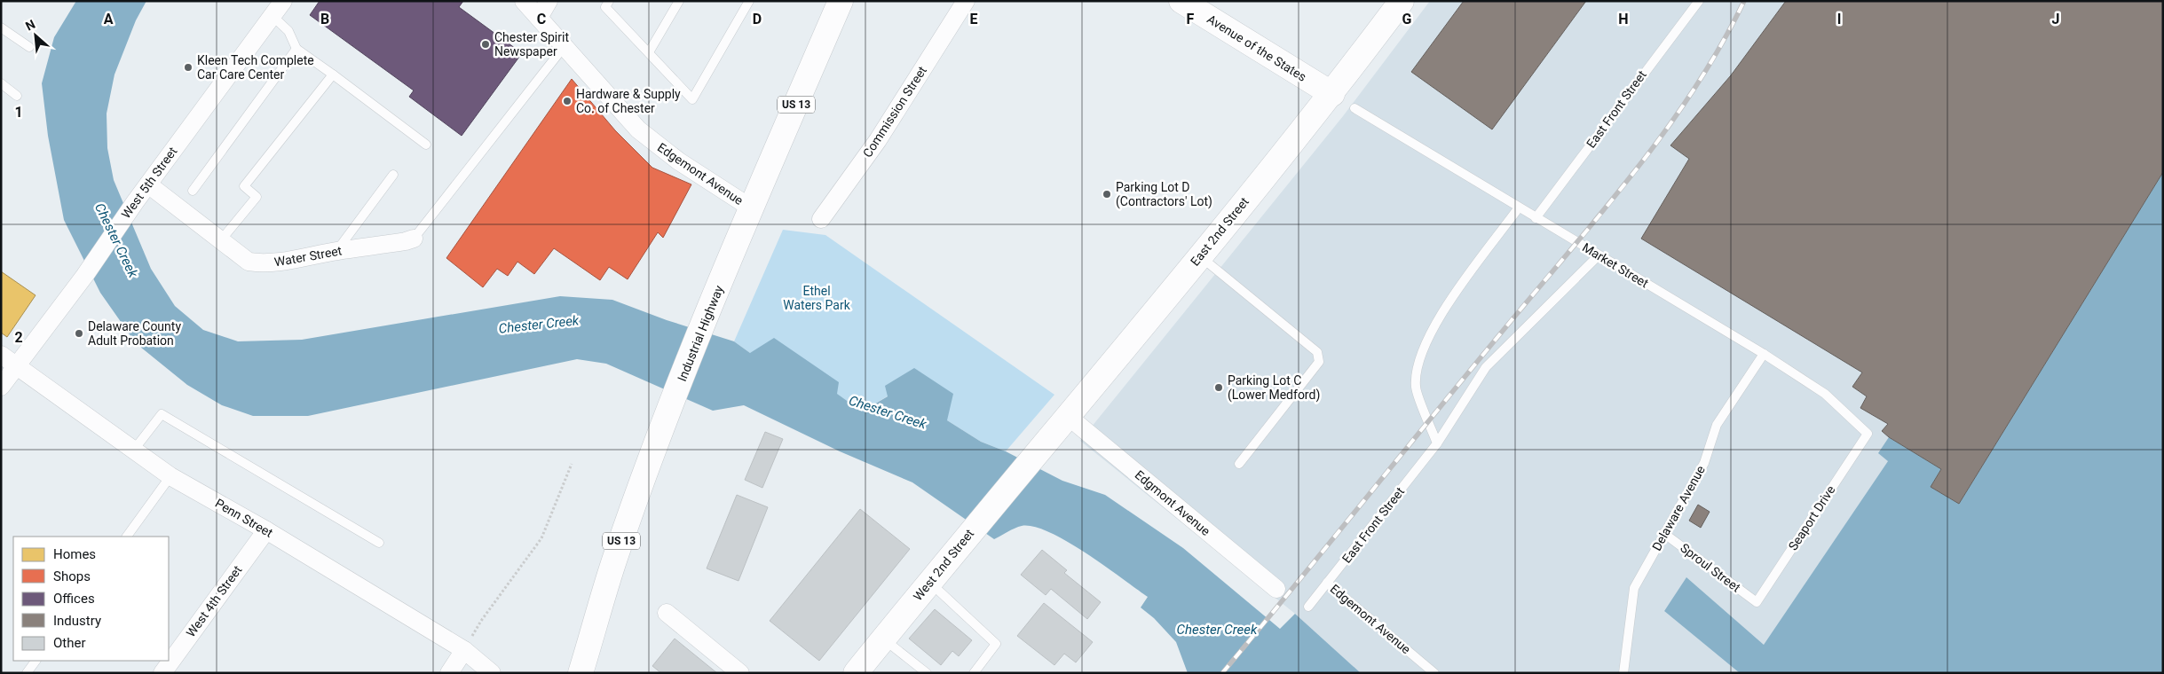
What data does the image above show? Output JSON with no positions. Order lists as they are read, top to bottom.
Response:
{
  "streets": {
    "street": [
      "Avenue of the States",
      "US 13",
      "Commission Street",
      "Edgemont Avenue",
      "West 5th Street",
      "East 2nd Street",
      "Water Street",
      "Industrial Highway",
      "Edgmont Avenue",
      "Penn Street",
      "West 2nd Street",
      "West 4th Street"
    ],
    "lane": [
      "East Front Street",
      "Market Street",
      "Delaware Avenue",
      "Seaport Drive",
      "Sproul Street"
    ]
  },
  "crossings": [
    ["Avenue of the States", "East 2nd Street"],
    ["East Front Street", "Edgemont Avenue"],
    ["East Front Street", "Market Street"],
    ["Edgemont Avenue", "Industrial Highway"],
    ["West 5th Street", "Water Street"],
    ["West 5th Street", "Penn Street"],
    ["East 2nd Street", "Edgmont Avenue"],
    ["East 2nd Street", "West 2nd Street"],
    ["Market Street", "Delaware Avenue"],
    ["Market Street", "Seaport Drive"],
    ["Delaware Avenue", "Sproul Street"],
    ["Penn Street", "West 4th Street"],
    ["Seaport Drive", "Sproul Street"]
  ],
  "water": ["Chester Creek"],
  "parks": ["Ethel Waters Park"],
  "places": [
    "Chester Spirit Newspaper",
    "Kleen Tech Complete Car Care Center",
    "Hardware & Supply Co. of Chester",
    "Parking Lot D (Contractors' Lot)",
    "Delaware County Adult Probation",
    "Parking Lot C (Lower Medford)"
  ],
  "legend": [
    "Homes",
    "Shops",
    "Offices",
    "Industry",
    "Other"
  ],
  "north": "top left",
  "grid": {
    "columns": [
      "A",
      "B",
      "C",
      "D",
      "E",
      "F",
      "G",
      "H",
      "I",
      "J"
    ],
    "rows": ["1", "2"]
  }
}
